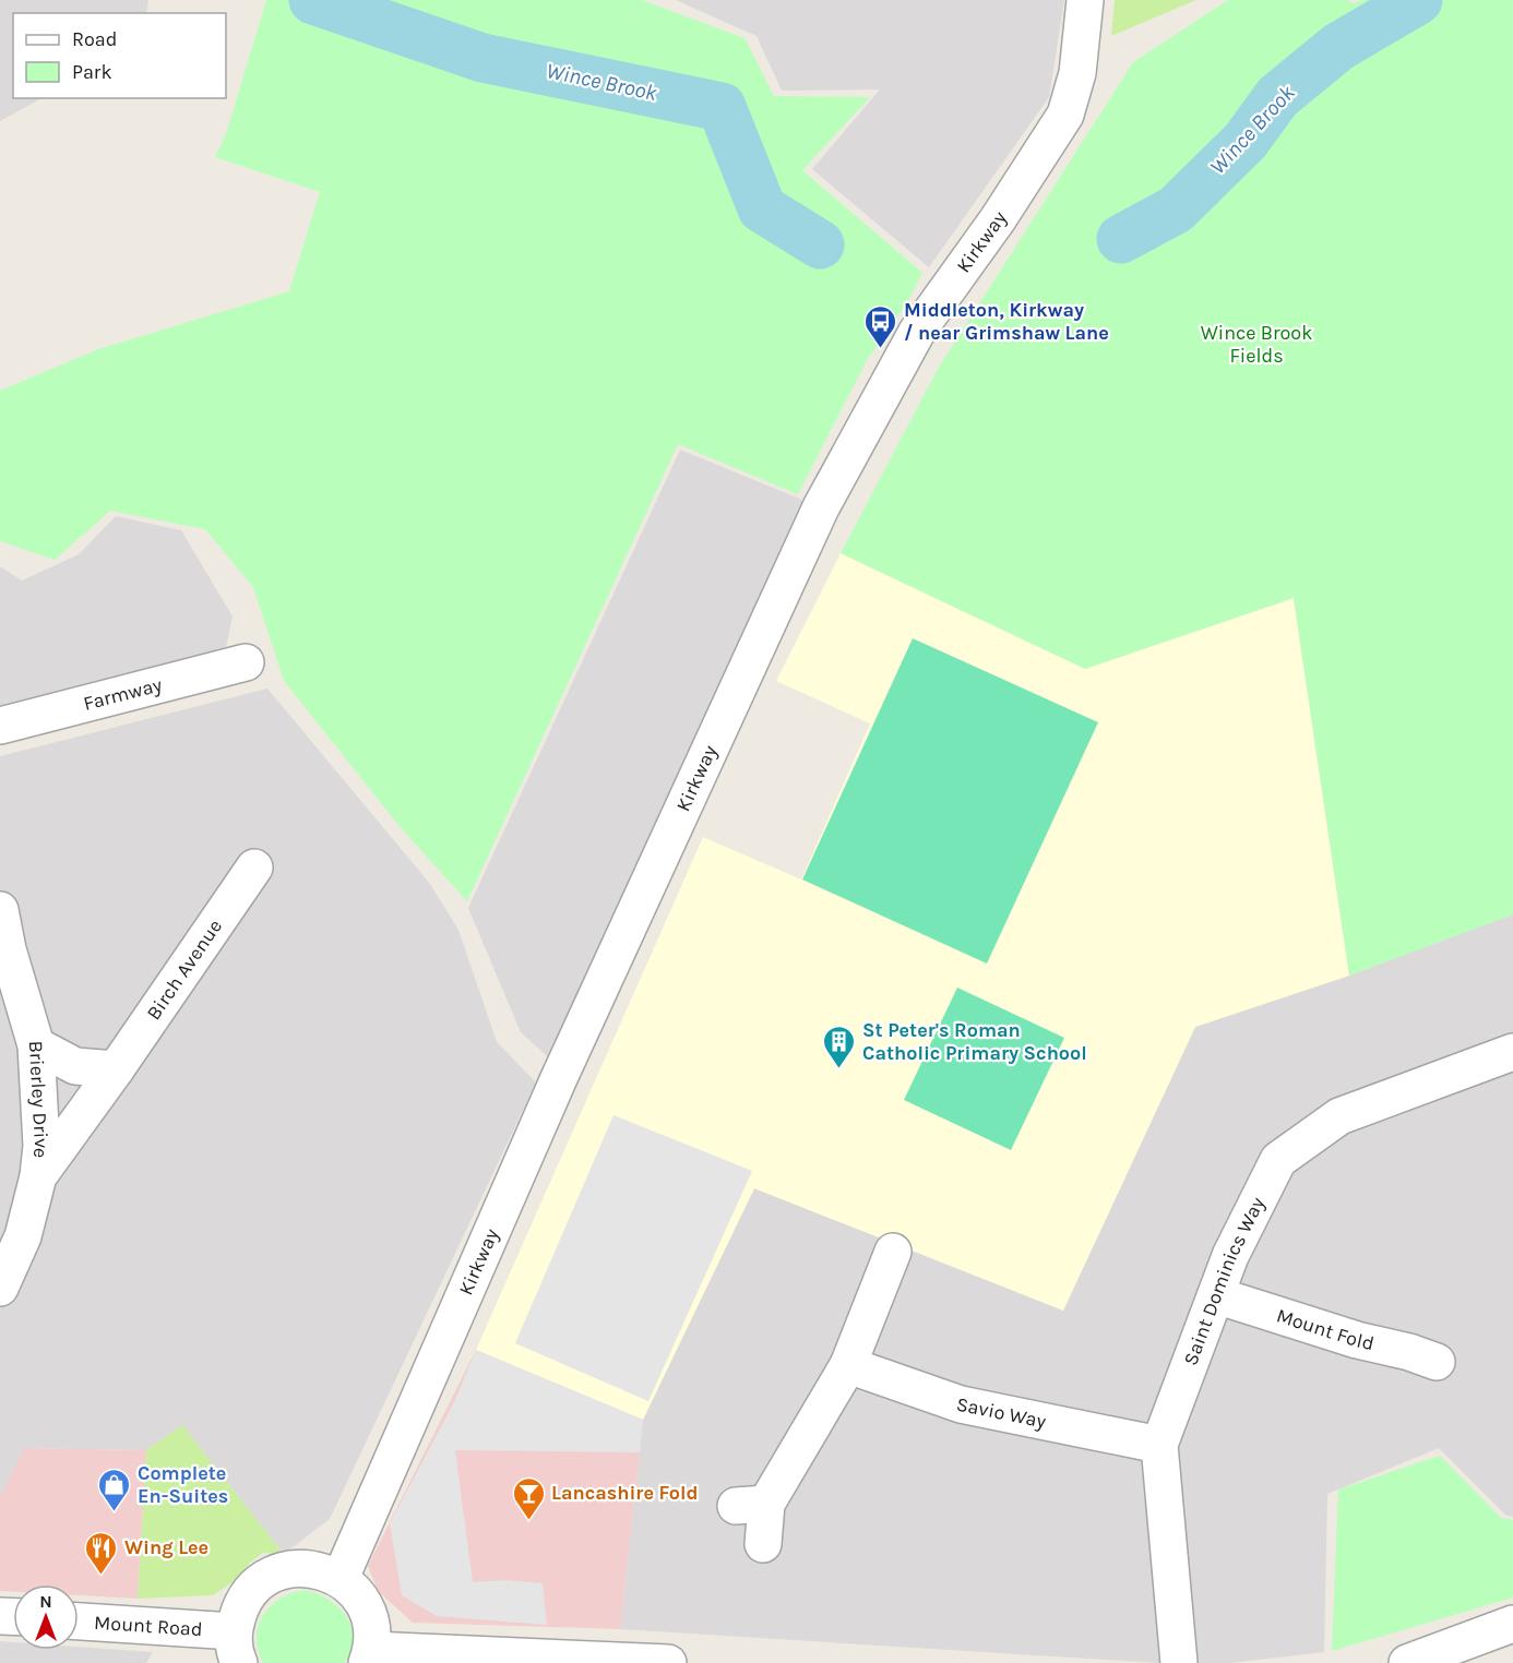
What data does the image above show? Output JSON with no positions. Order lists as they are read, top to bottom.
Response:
{
  "streets": {
    "street": [
      "Kirkway",
      "Farmway",
      "Birch Avenue",
      "Brierley Drive",
      "Saint Dominics Way",
      "Mount Fold",
      "Savio Way",
      "Mount Road"
    ]
  },
  "crossings": [
    ["Birch Avenue", "Brierley Drive"],
    ["Saint Dominics Way", "Mount Fold"],
    ["Saint Dominics Way", "Savio Way"]
  ],
  "water": ["Wince Brook"],
  "parks": ["Wince Brook Fields"],
  "places": {
    "bus stop": ["Middleton, Kirkway / near Grimshaw Lane"],
    "building": ["St Peter's Roman Catholic Primary School"],
    "shop": ["Complete En-Suites"],
    "bar": ["Lancashire Fold"],
    "restaurant": ["Wing Lee"]
  },
  "legend": ["Road", "Park"],
  "north": "top"
}
